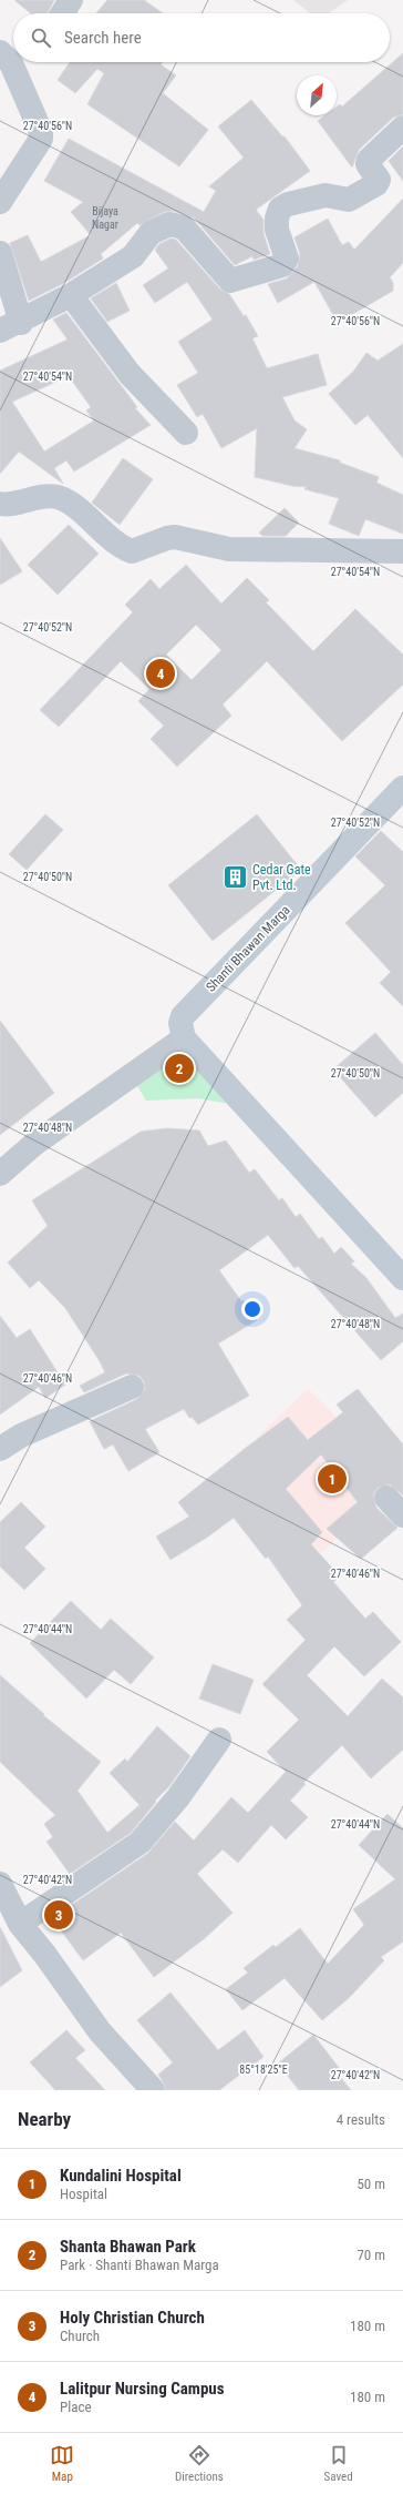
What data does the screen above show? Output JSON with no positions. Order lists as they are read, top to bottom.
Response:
{
  "streets": {
    "main road": ["Shanti Bhawan Marga"]
  },
  "places": {
    "building": ["Cedar Gate Pvt. Ltd."]
  },
  "house_numbers": ["Bijaya Nagar"],
  "north": "top right",
  "page": {
    "search": "Search here",
    "pins": [
      "4",
      "2",
      "1",
      "3"
    ],
    "heading": ["Nearby", "4 results"],
    "list": [
      {
        "mark": "1",
        "name": "Kundalini Hospital",
        "note": "Hospital",
        "value": "50 m"
      },
      {
        "mark": "2",
        "name": "Shanta Bhawan Park",
        "note": "Park · Shanti Bhawan Marga",
        "value": "70 m"
      },
      {
        "mark": "3",
        "name": "Holy Christian Church",
        "note": "Church",
        "value": "180 m"
      },
      {
        "mark": "4",
        "name": "Lalitpur Nursing Campus",
        "note": "Place",
        "value": "180 m"
      }
    ],
    "nav": ["Map", "Directions", "Saved"]
  },
  "coordinates": [
    "27°40'56\"N",
    "27°40'54\"N",
    "27°40'52\"N",
    "27°40'50\"N",
    "27°40'48\"N",
    "27°40'46\"N",
    "27°40'44\"N",
    "27°40'42\"N",
    "85°18'25\"E"
  ]
}
